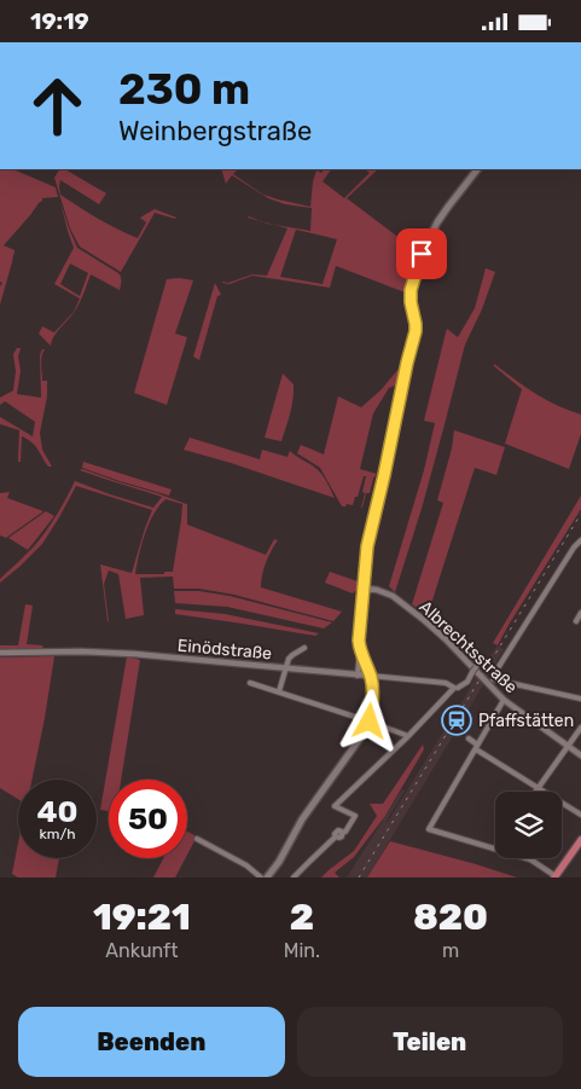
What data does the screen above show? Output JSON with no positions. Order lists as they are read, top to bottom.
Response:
{
  "streets": {
    "street": ["Albrechtsstraße", "Einödstraße"]
  },
  "places": {
    "station": ["Pfaffstätten"]
  },
  "page": {
    "status": "19:19",
    "turn": ["230 m", "Weinbergstraße"],
    "speed": "40 km/h",
    "limit": "50",
    "eta": [
      "19:21",
      "Ankunft",
      "2",
      "Min.",
      "820",
      "m"
    ],
    "buttons": ["Beenden", "Teilen"]
  }
}
